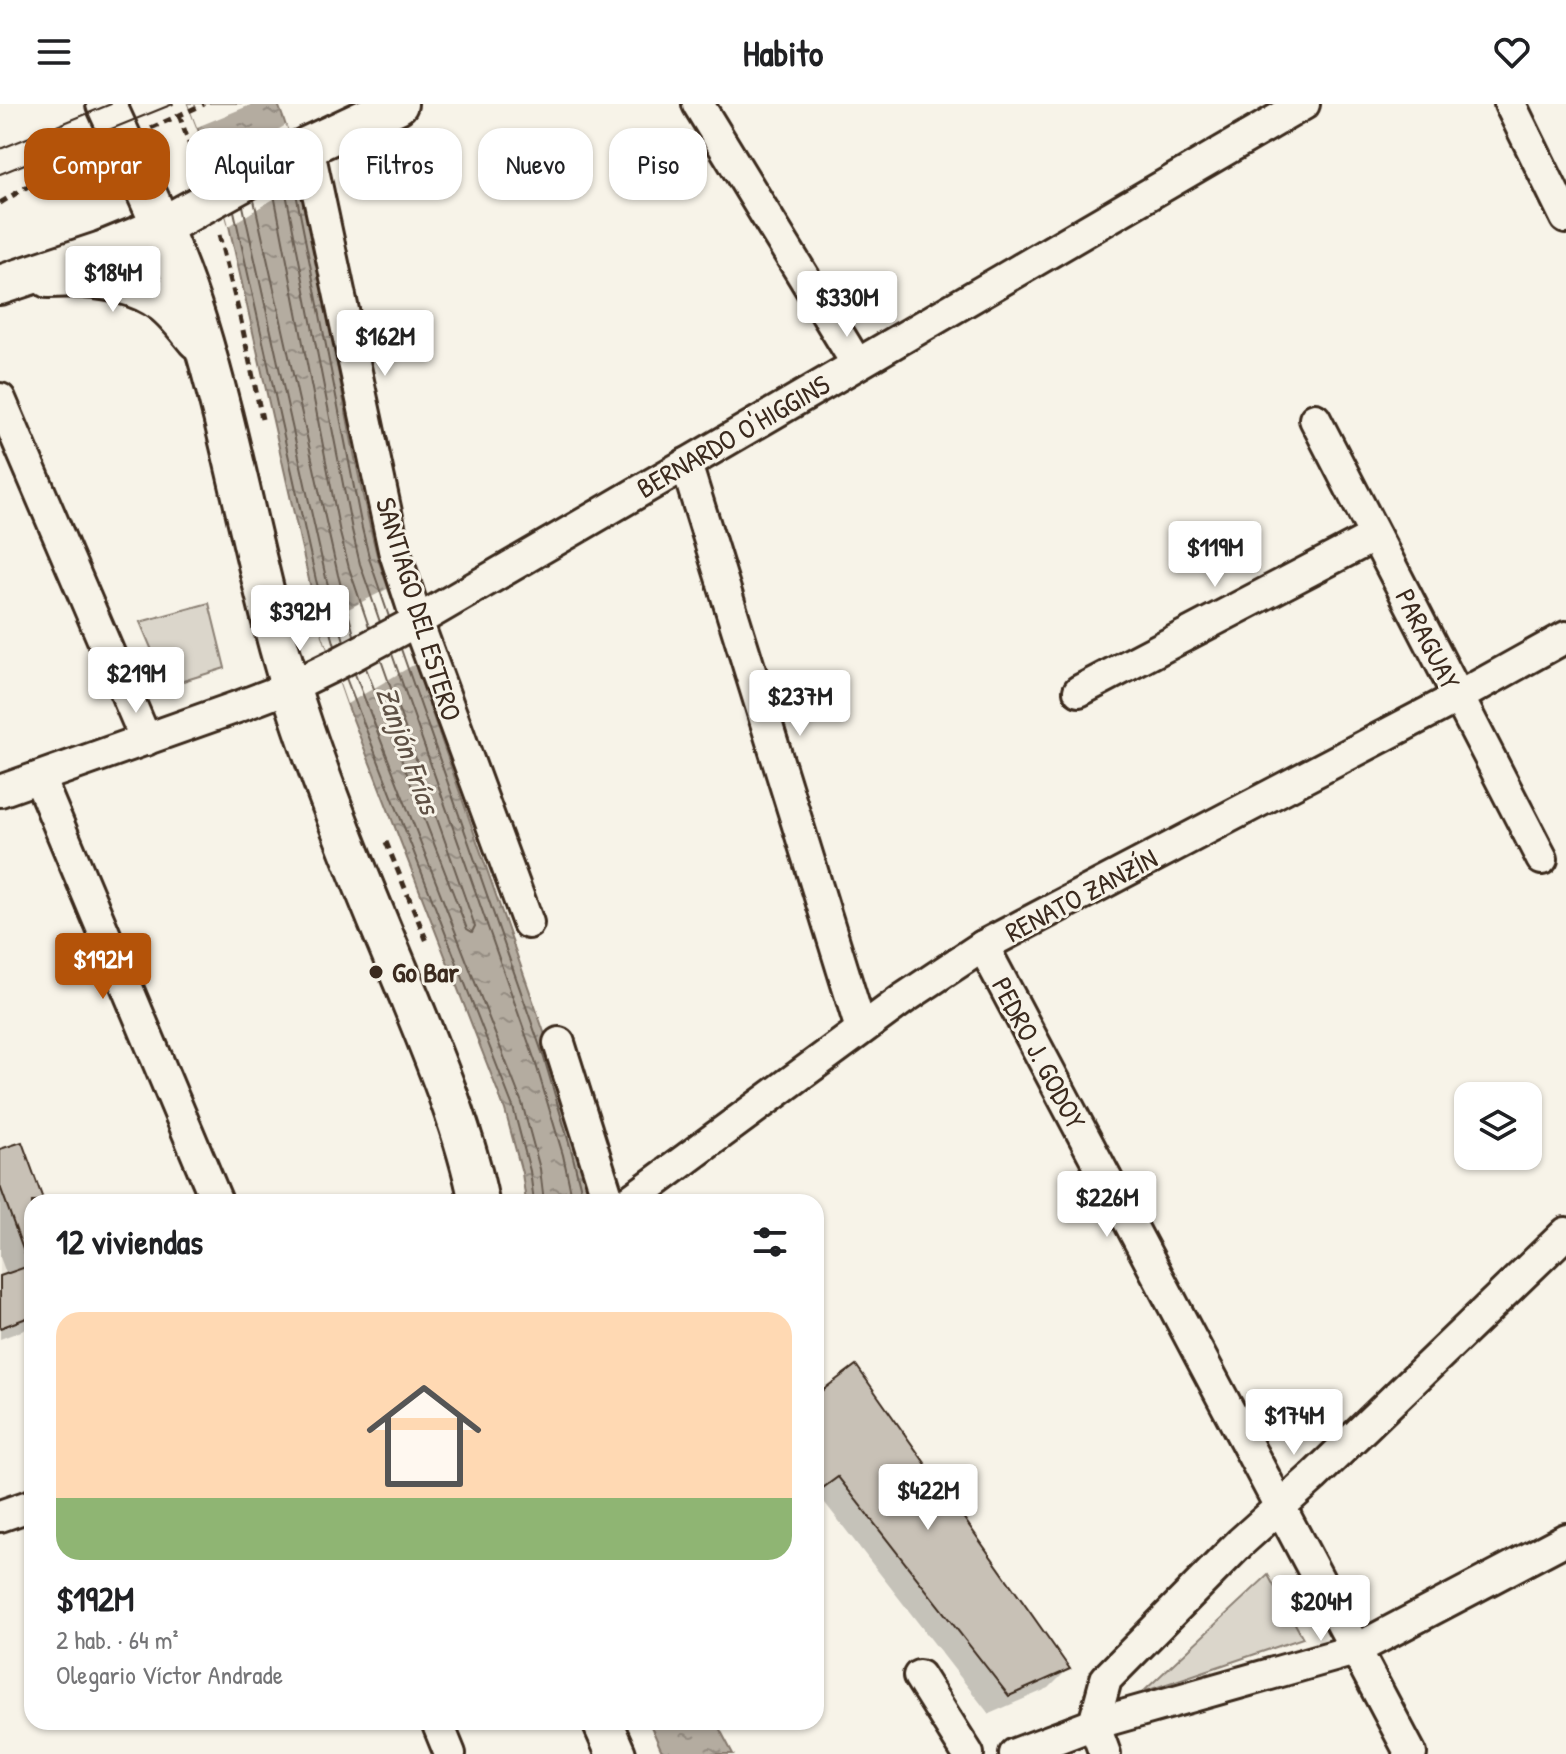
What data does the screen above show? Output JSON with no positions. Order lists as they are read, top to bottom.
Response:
{
  "streets": {
    "street": [
      "BERNARDO O'HIGGINS",
      "SANTIAGO DEL ESTERO",
      "PARAGUAY",
      "RENATO ZANZÍN",
      "PEDRO J. GODOY"
    ]
  },
  "crossings": [
    ["BERNARDO O'HIGGINS", "SANTIAGO DEL ESTERO"],
    ["PARAGUAY", "RENATO ZANZÍN"],
    ["RENATO ZANZÍN", "PEDRO J. GODOY"]
  ],
  "water": ["Zanjón Frías"],
  "places": ["Go Bar"],
  "page": {
    "header": "Habito",
    "chip": [
      "Comprar",
      "Alquilar",
      "Filtros",
      "Nuevo",
      "Piso"
    ],
    "price": [
      "$184M",
      "$330M",
      "$162M",
      "$119M",
      "$392M",
      "$219M",
      "$237M",
      "$192M",
      "$226M",
      "$174M",
      "$422M",
      "$204M"
    ],
    "heading": "12 viviendas",
    "list": [
      {
        "name": "$192M",
        "note": "2 hab. · 64 m² · Olegario Víctor Andrade"
      }
    ]
  }
}
